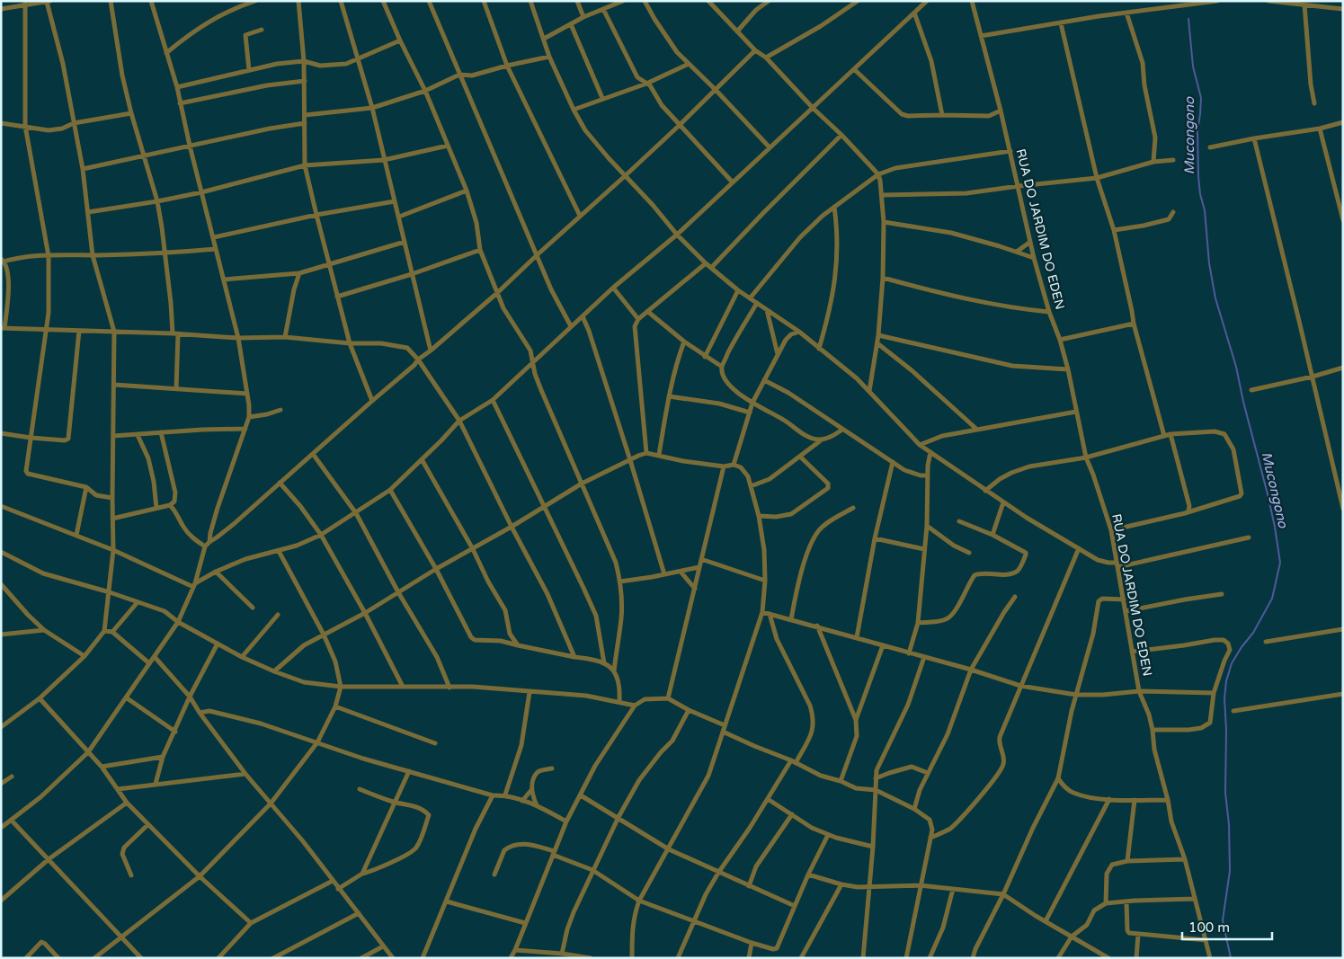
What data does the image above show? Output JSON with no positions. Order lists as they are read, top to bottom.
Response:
{
  "streets": {
    "street": ["RUA DO JARDIM DO EDEN"]
  },
  "water": ["Mucongono"],
  "scale_bar": "100 m"
}
